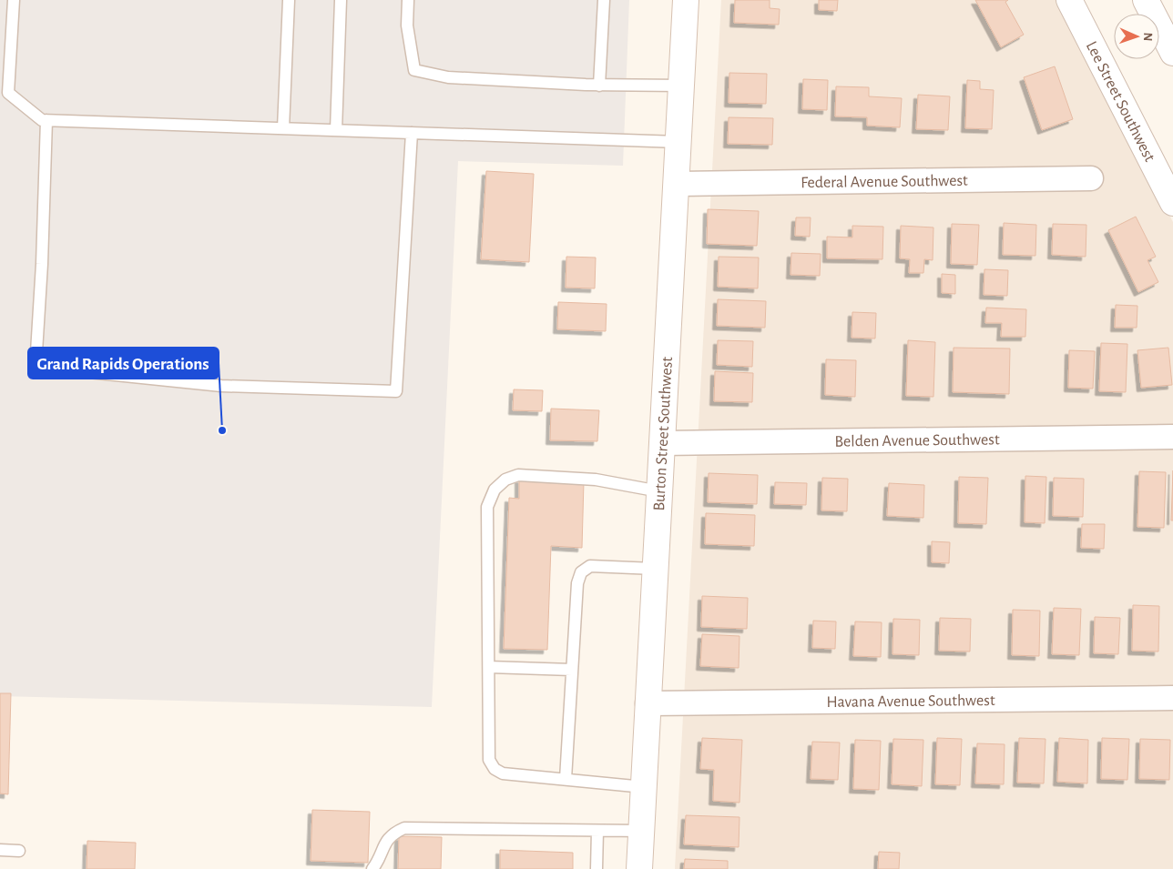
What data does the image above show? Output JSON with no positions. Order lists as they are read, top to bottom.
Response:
{
  "streets": {
    "main road": ["Lee Street Southwest", "Burton Street Southwest"],
    "street": ["Federal Avenue Southwest", "Belden Avenue Southwest", "Havana Avenue Southwest"]
  },
  "crossings": [
    ["Federal Avenue Southwest", "Burton Street Southwest"],
    ["Burton Street Southwest", "Belden Avenue Southwest"],
    ["Burton Street Southwest", "Havana Avenue Southwest"]
  ],
  "places": ["Grand Rapids Operations"],
  "north": "right"
}
